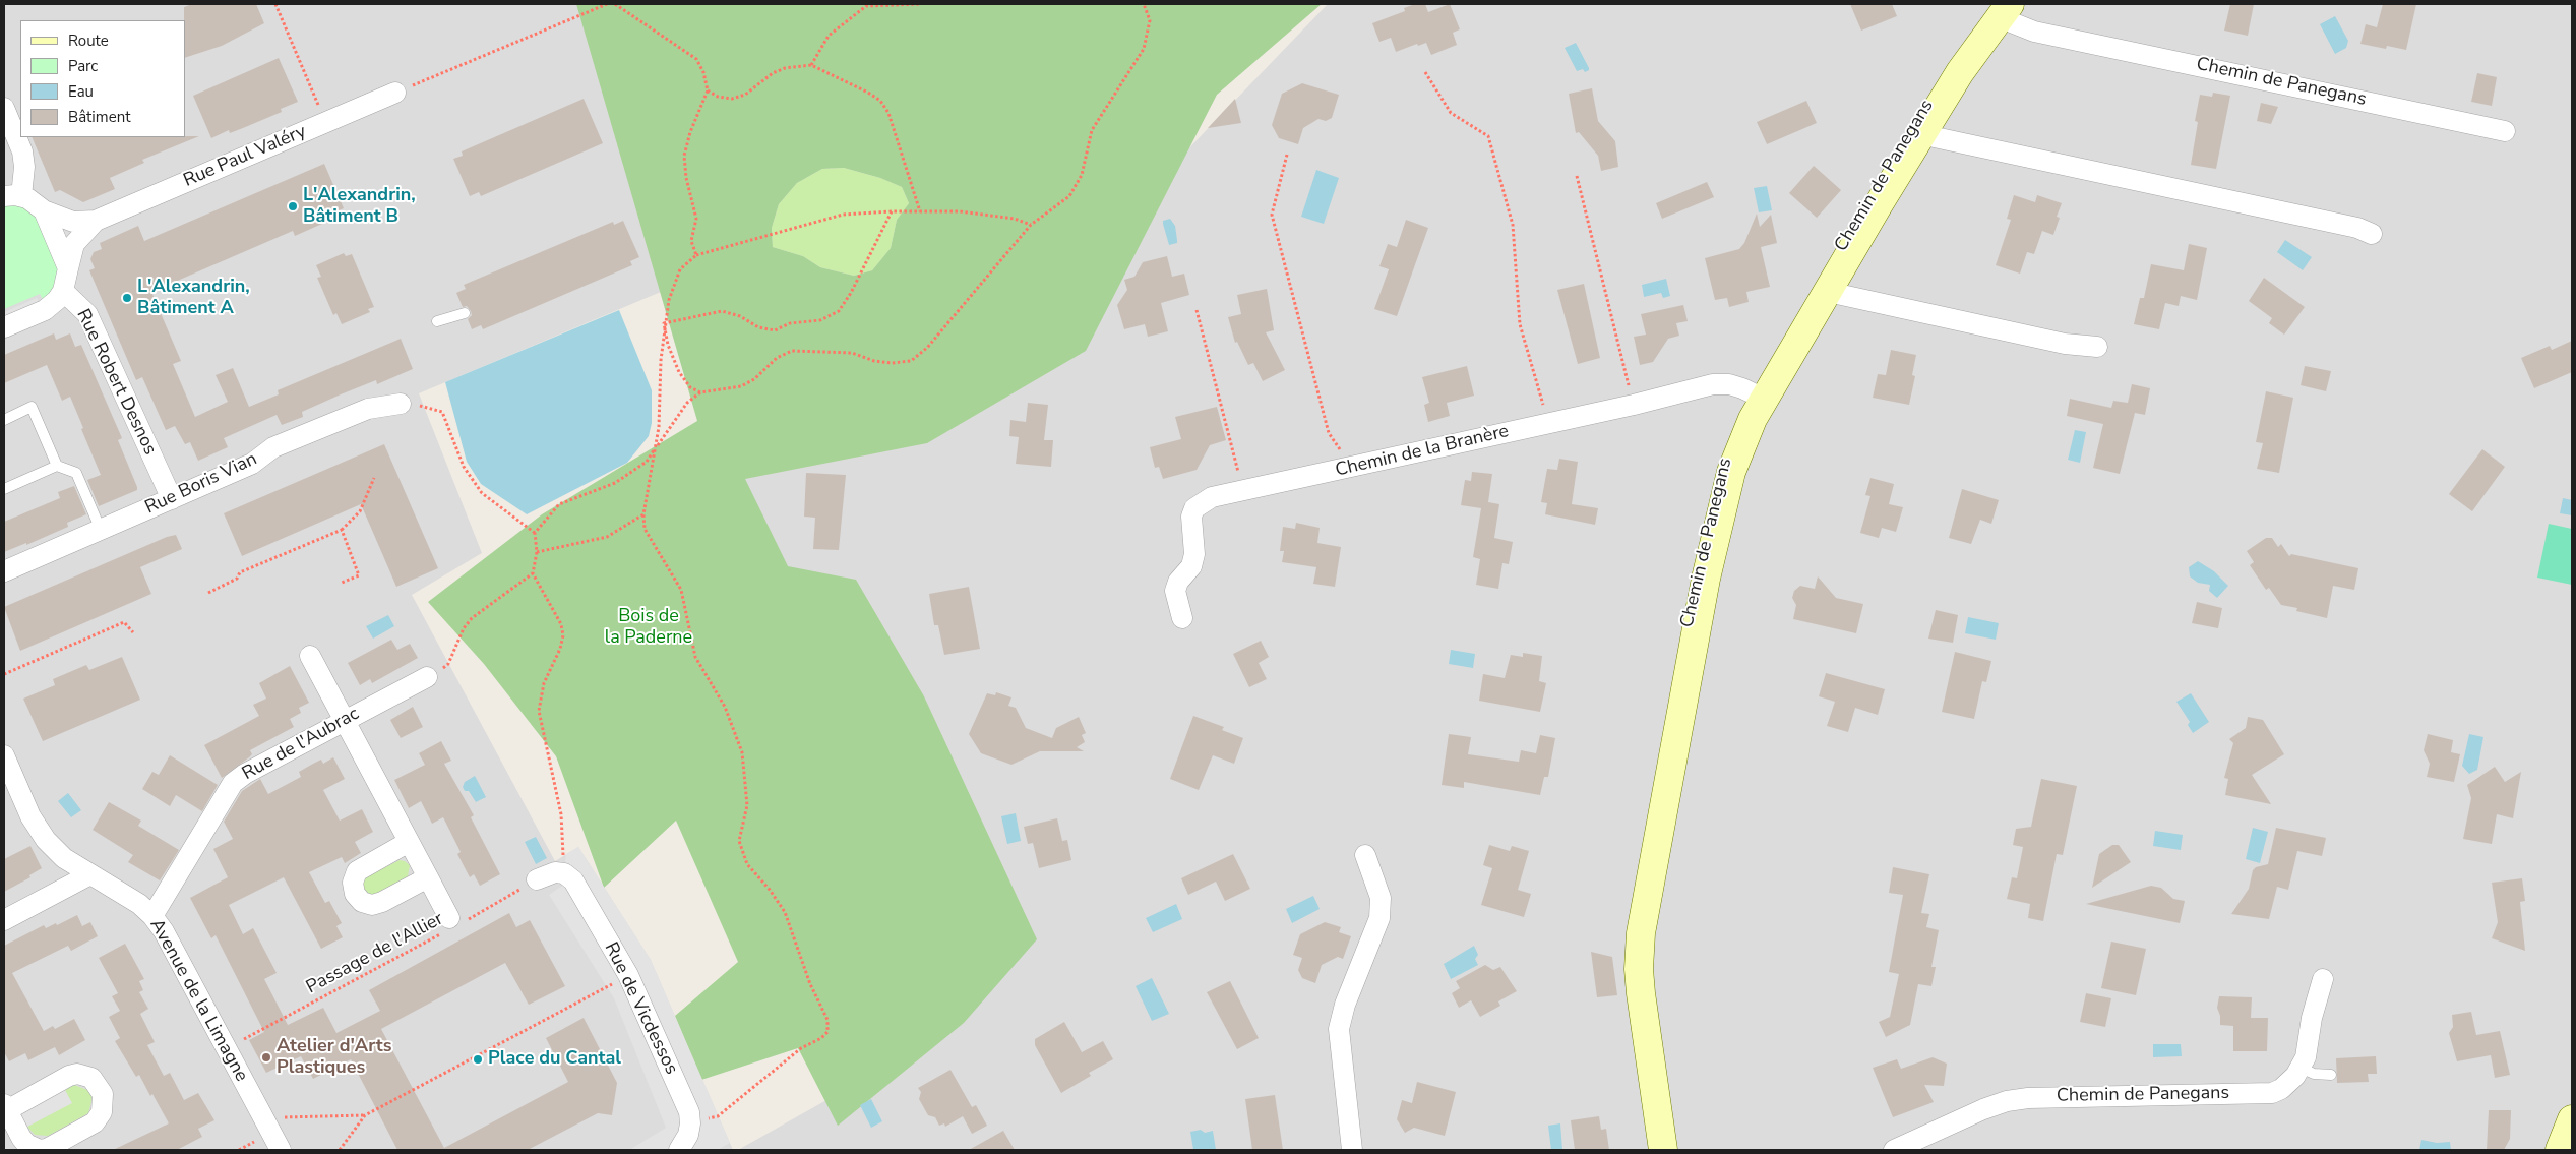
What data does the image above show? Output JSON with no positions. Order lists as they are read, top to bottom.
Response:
{
  "streets": {
    "street": [
      "Chemin de Panegans",
      "Rue Paul Valéry",
      "Rue Robert Desnos",
      "Chemin de la Branère",
      "Rue Boris Vian",
      "Rue de l'Aubrac",
      "Avenue de la Limagne",
      "Rue de Vicdessos"
    ],
    "path": ["Passage de l'Allier"]
  },
  "crossings": [
    ["Chemin de Panegans", "Chemin de la Branère"],
    ["Rue Paul Valéry", "Rue Robert Desnos"],
    ["Rue Robert Desnos", "Rue Boris Vian"],
    ["Rue de l'Aubrac", "Avenue de la Limagne"],
    ["Passage de l'Allier", "Avenue de la Limagne"]
  ],
  "parks": ["Bois de la Paderne"],
  "places": [
    "L'Alexandrin, Bâtiment B",
    "L'Alexandrin, Bâtiment A",
    "Atelier d'Arts Plastiques",
    "Place du Cantal"
  ],
  "legend": [
    "Route",
    "Parc",
    "Eau",
    "Bâtiment"
  ]
}
